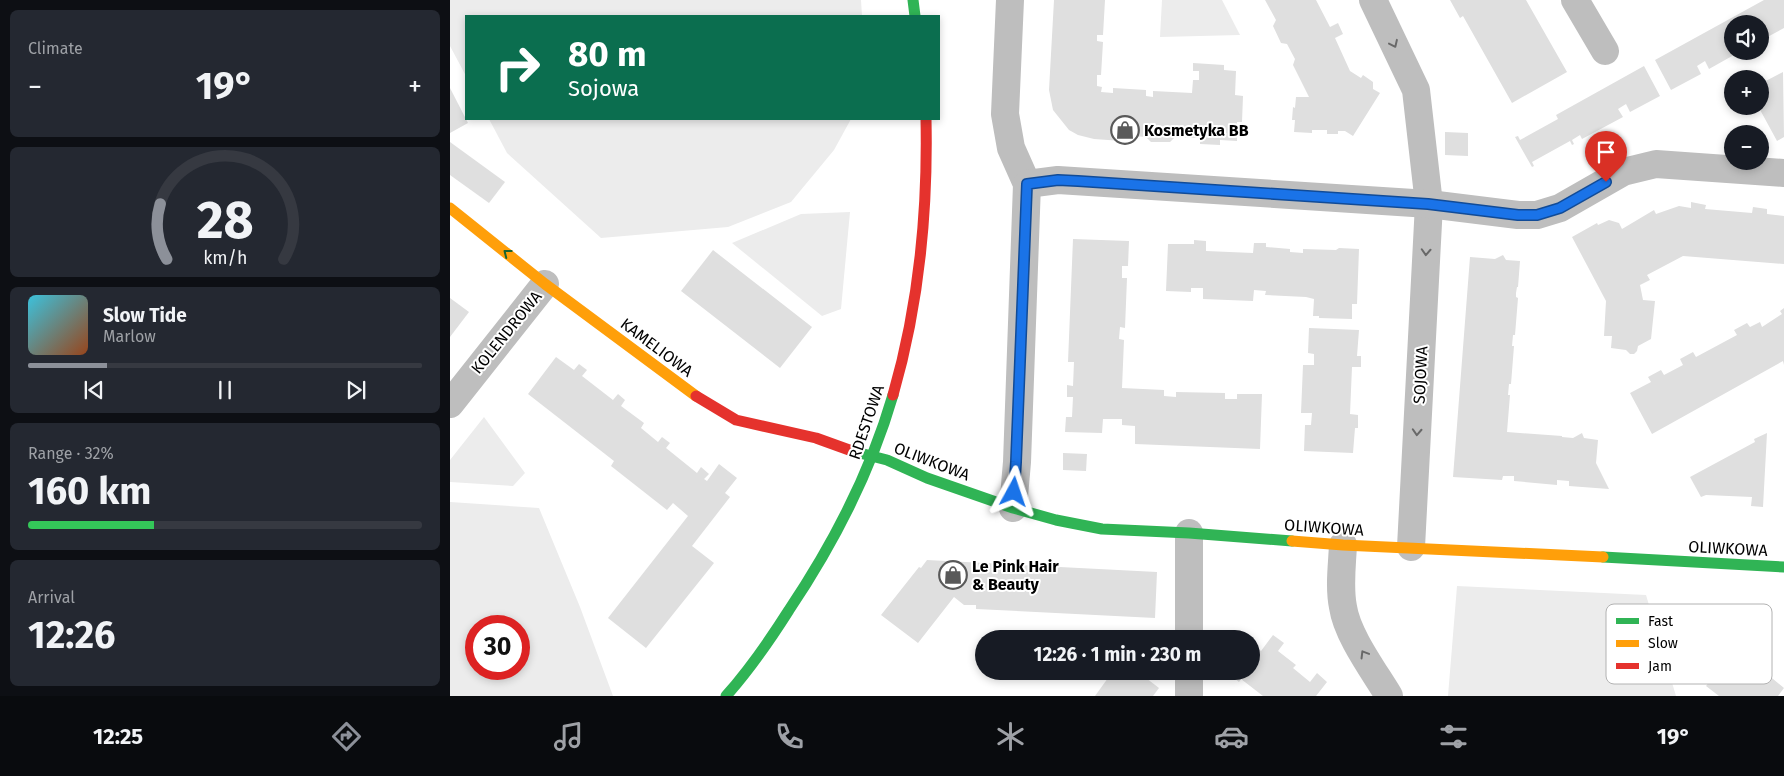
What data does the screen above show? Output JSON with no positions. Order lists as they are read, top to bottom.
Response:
{
  "streets": {
    "street": [
      "KOLENDROWA",
      "KAMELIOWA",
      "SOJOWA",
      "RDESTOWA",
      "OLIWKOWA"
    ]
  },
  "crossings": [
    ["KOLENDROWA", "KAMELIOWA"],
    ["KAMELIOWA", "RDESTOWA"],
    ["KAMELIOWA", "OLIWKOWA"],
    ["SOJOWA", "OLIWKOWA"],
    ["RDESTOWA", "OLIWKOWA"]
  ],
  "one_way": ["SOJOWA"],
  "places": {
    "shop": ["Kosmetyka BB", "Le Pink Hair & Beauty"]
  },
  "legend": ["Fast", "Slow", "Jam"],
  "page": {
    "tile": [
      "Climate",
      ["Range · 32%", "160 km"],
      ["Arrival", "12:26"]
    ],
    "map_buttons": ["+", "−"],
    "turn": ["80 m", "Sojowa"],
    "heat": ["−", "19°", "+"],
    "song": ["Slow Tide", "Marlow"],
    "limit": "30",
    "trip": "12:26 · 1 min · 230 m",
    "tabs": ["12:25", "19°"],
    "gauge": ["28", "km/h"]
  }
}
